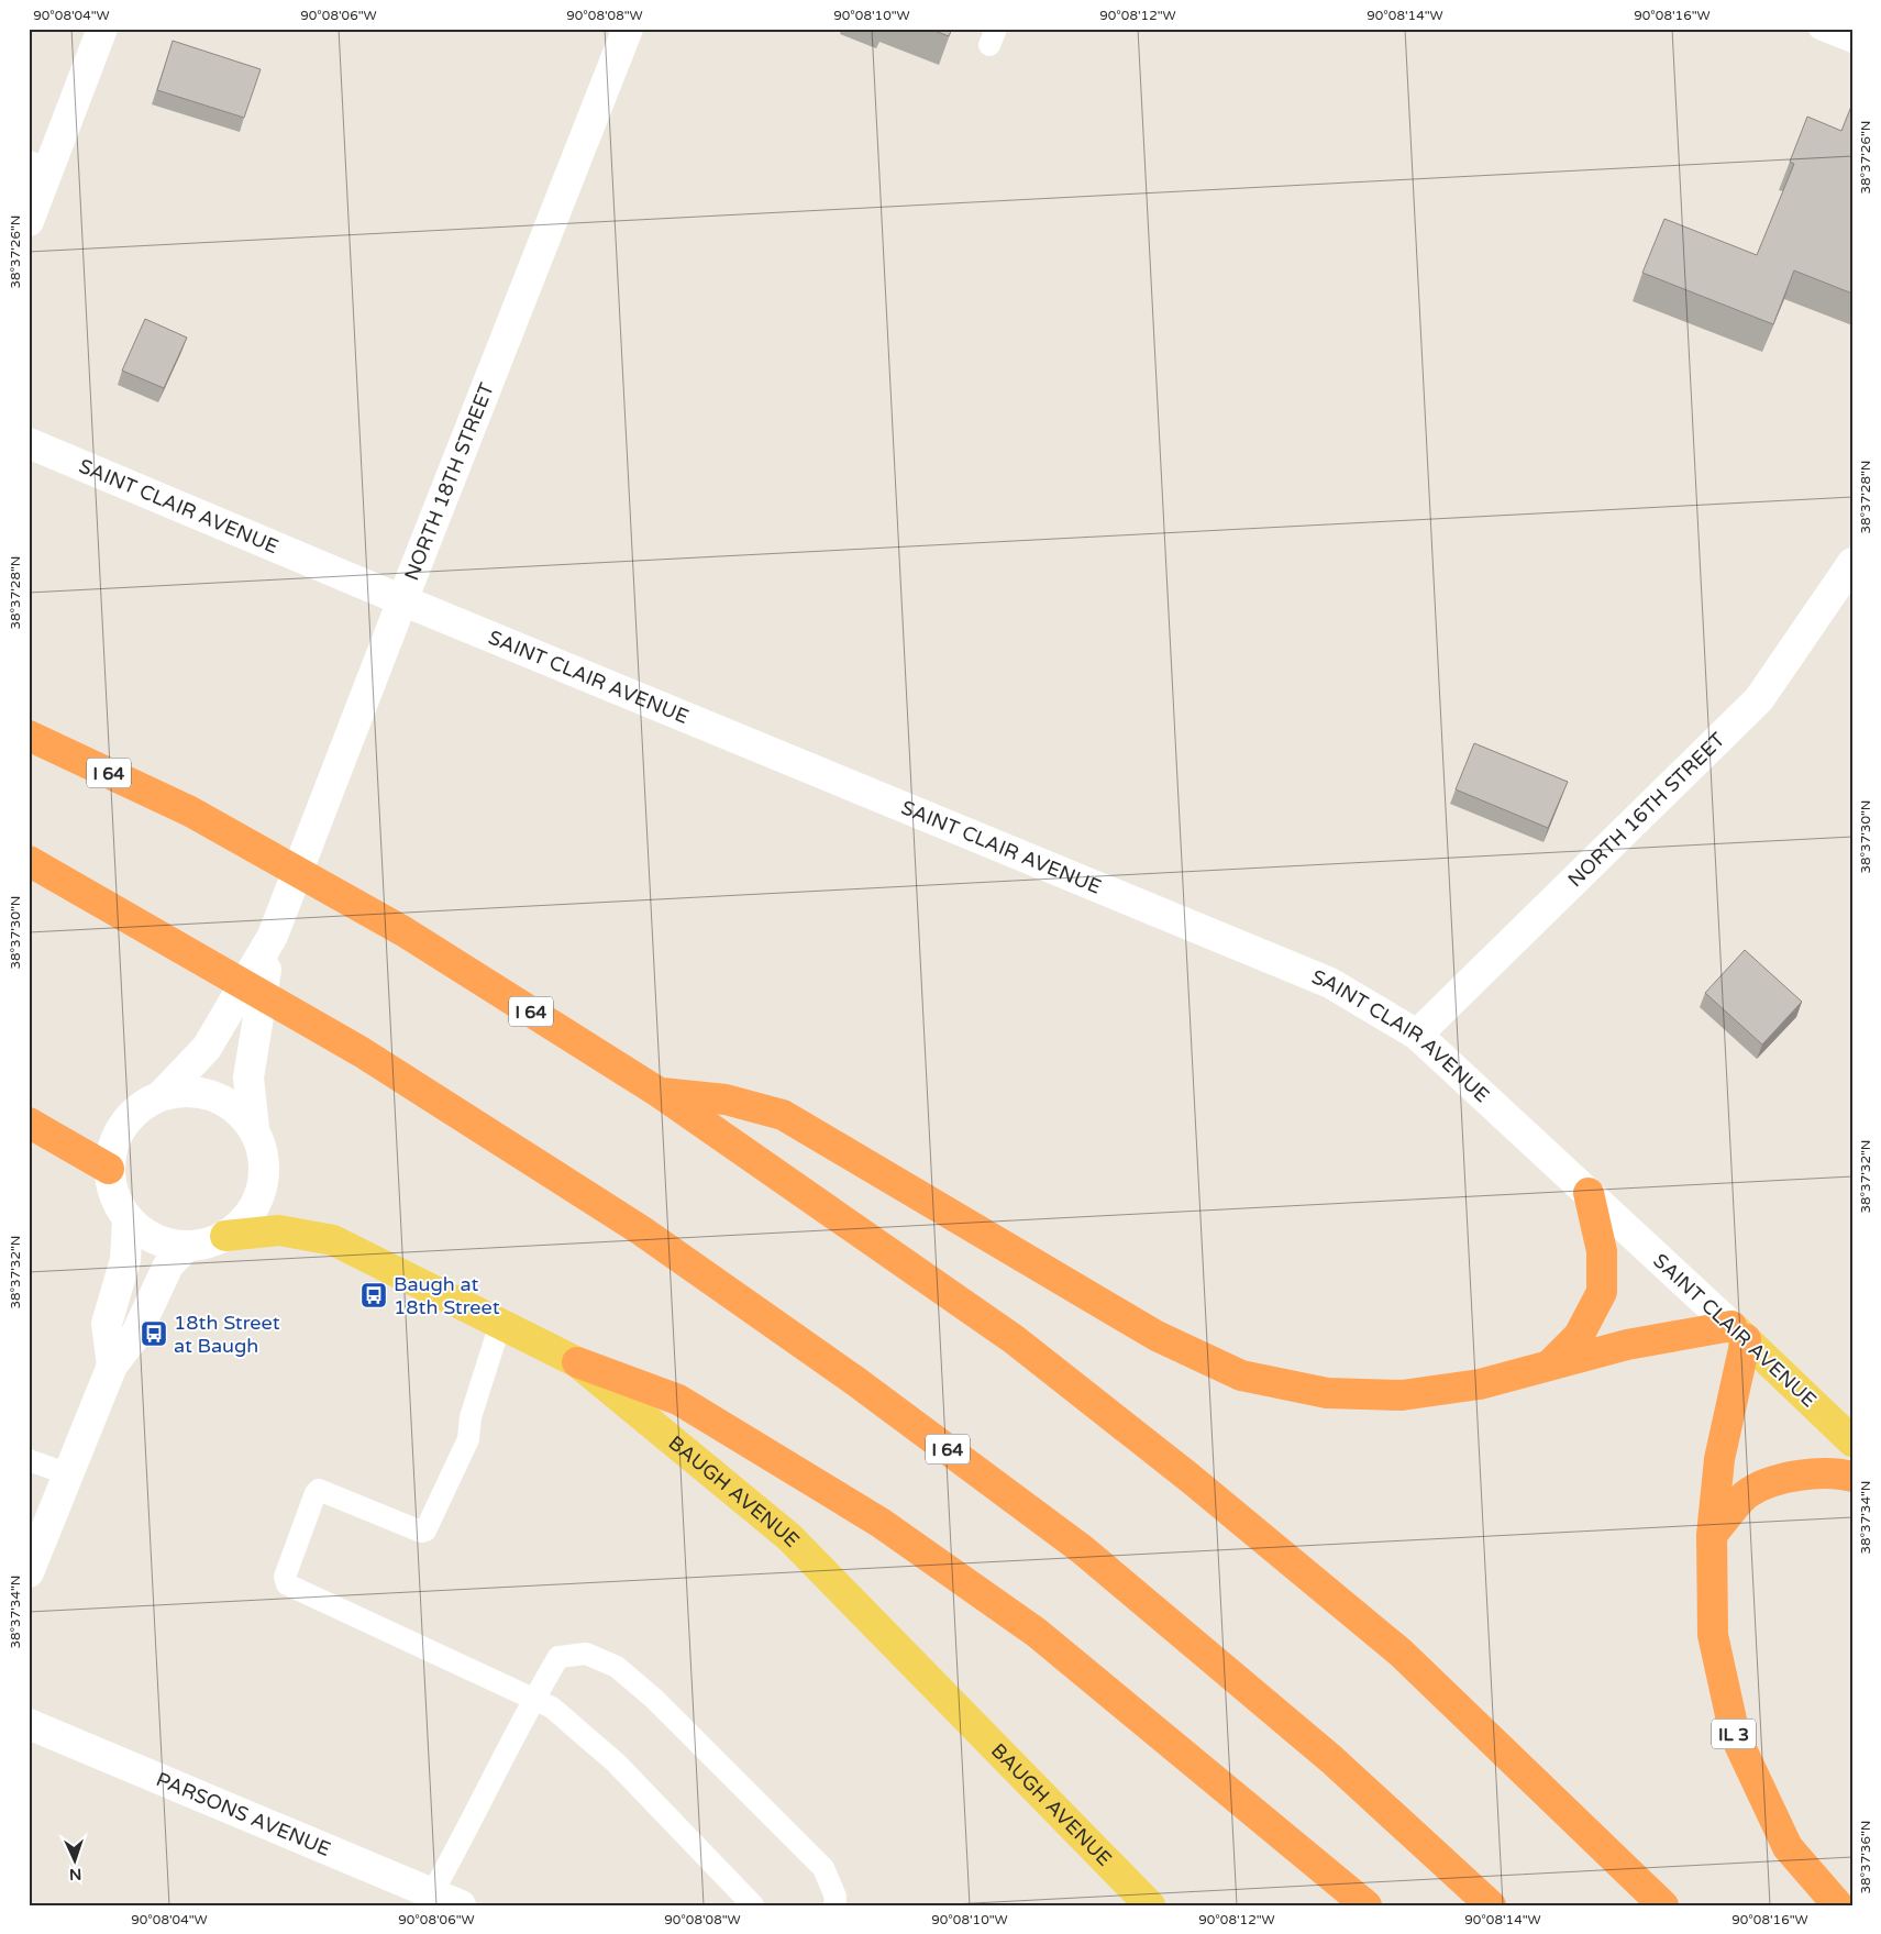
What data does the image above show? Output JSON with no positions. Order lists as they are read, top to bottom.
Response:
{
  "streets": {
    "highway": ["I 64", "IL 3"],
    "main road": [
      "NORTH 18TH STREET",
      "SAINT CLAIR AVENUE",
      "NORTH 16TH STREET",
      "BAUGH AVENUE",
      "PARSONS AVENUE"
    ]
  },
  "crossings": [
    ["NORTH 18TH STREET", "SAINT CLAIR AVENUE"],
    ["NORTH 18TH STREET", "BAUGH AVENUE"],
    ["SAINT CLAIR AVENUE", "NORTH 16TH STREET"]
  ],
  "places": {
    "bus stop": ["Baugh at 18th Street", "18th Street at Baugh"]
  },
  "north": "bottom",
  "coordinates": [
    "90°08'04\"W",
    "90°08'06\"W",
    "90°08'08\"W",
    "90°08'10\"W",
    "90°08'12\"W",
    "90°08'14\"W",
    "90°08'16\"W",
    "38°37'26\"N",
    "38°37'28\"N",
    "38°37'30\"N",
    "38°37'32\"N",
    "38°37'34\"N",
    "38°37'36\"N"
  ]
}
